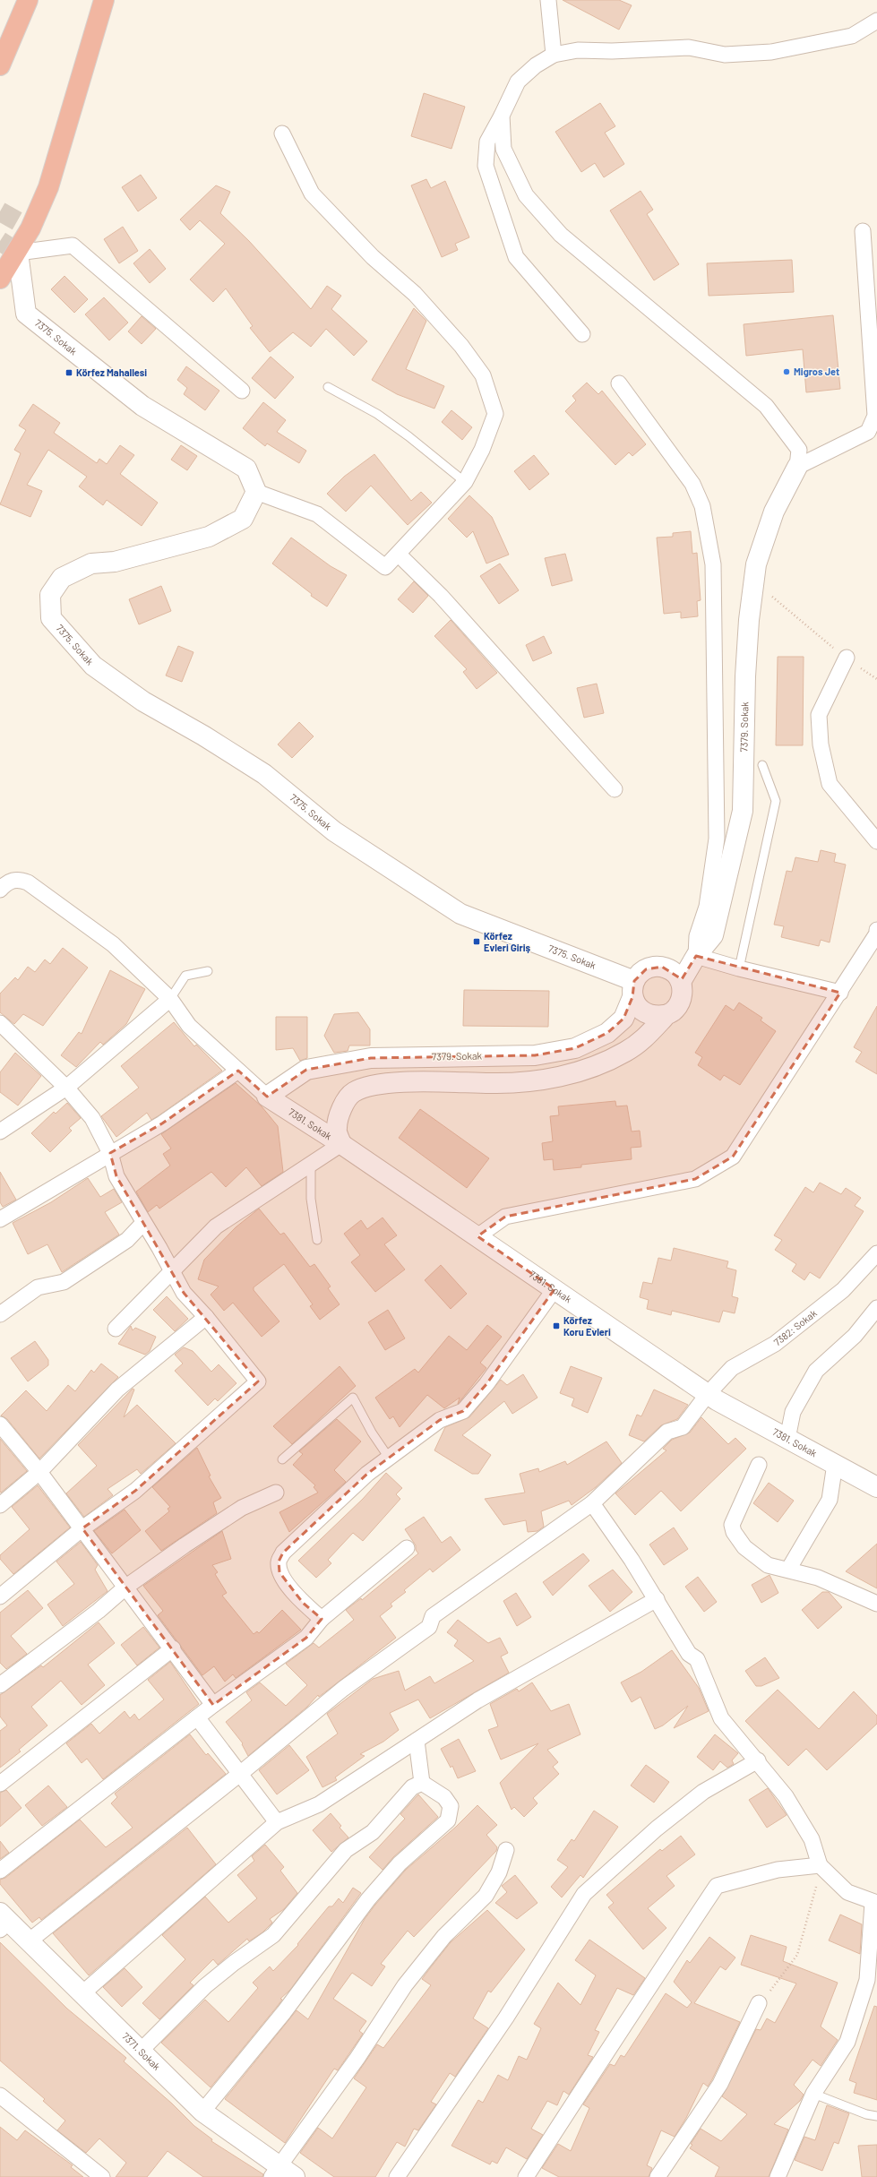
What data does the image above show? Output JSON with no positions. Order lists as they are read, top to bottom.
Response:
{
  "streets": {
    "street": [
      "7375. Sokak",
      "7379. Sokak",
      "7381. Sokak",
      "7382: Sokak",
      "7371. Sokak"
    ]
  },
  "crossings": [
    ["7375. Sokak", "7379. Sokak"],
    ["7379. Sokak", "7381. Sokak"],
    ["7381. Sokak", "7382: Sokak"],
    ["7382: Sokak", "7371. Sokak"]
  ],
  "places": {
    "other": ["Migros Jet"],
    "transit": ["Körfez Mahallesi", "Körfez Evleri Giriş", "Körfez Koru Evleri"]
  }
}
